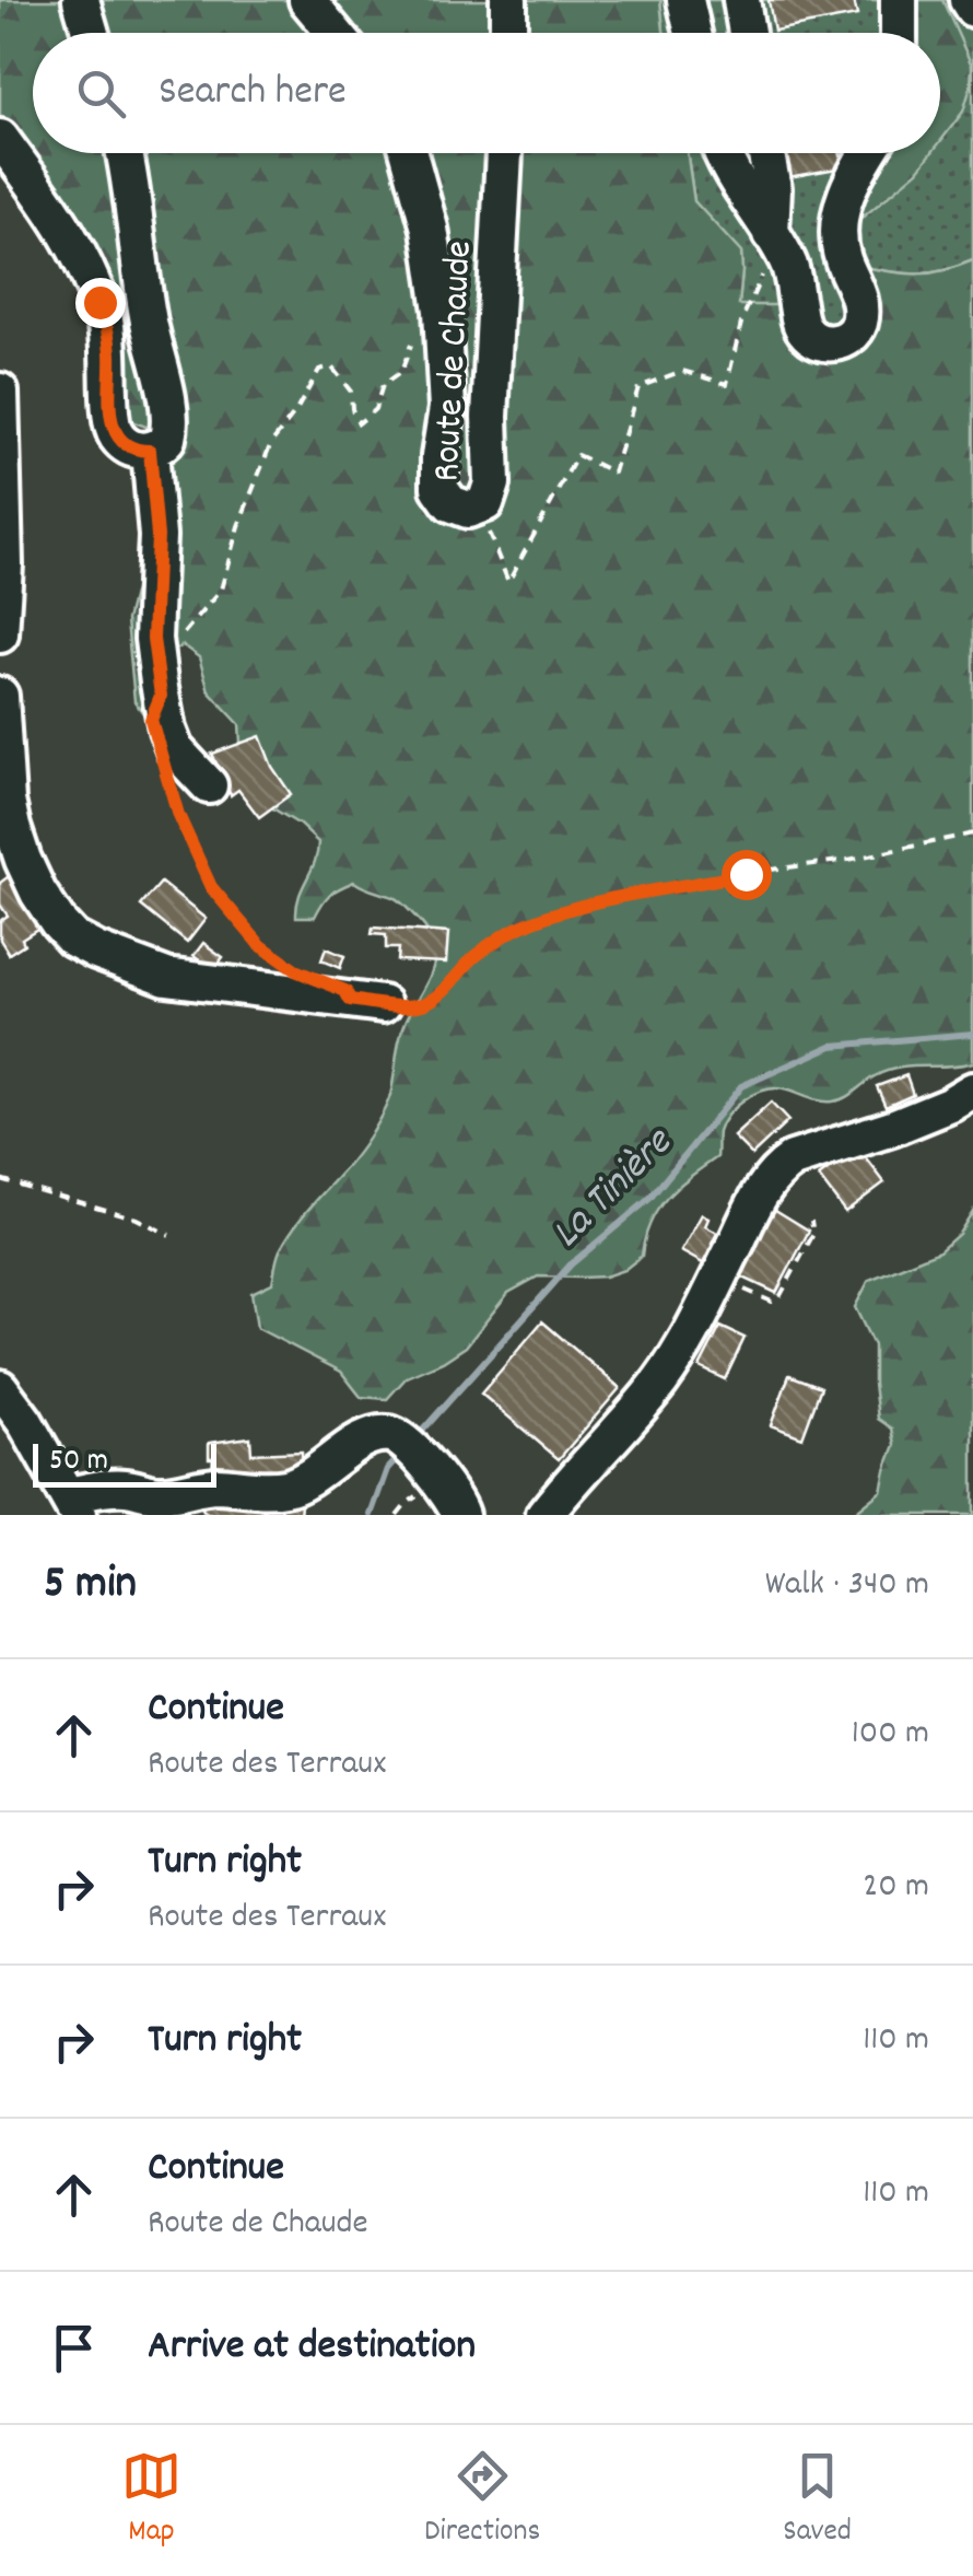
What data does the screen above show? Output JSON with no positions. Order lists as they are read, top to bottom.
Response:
{
  "streets": {
    "street": ["Route de Chaude"]
  },
  "water": ["La Tinière"],
  "scale_bar": "50 m",
  "page": {
    "search": "Search here",
    "scale": "50 m",
    "heading": ["5 min", "Walk · 340 m"],
    "list": [
      ["Continue", "Route des Terraux", "100 m"],
      ["Turn right", "Route des Terraux", "20 m"],
      ["Turn right", "110 m"],
      ["Continue", "Route de Chaude", "110 m"],
      "Arrive at destination"
    ],
    "nav": ["Map", "Directions", "Saved"]
  }
}
